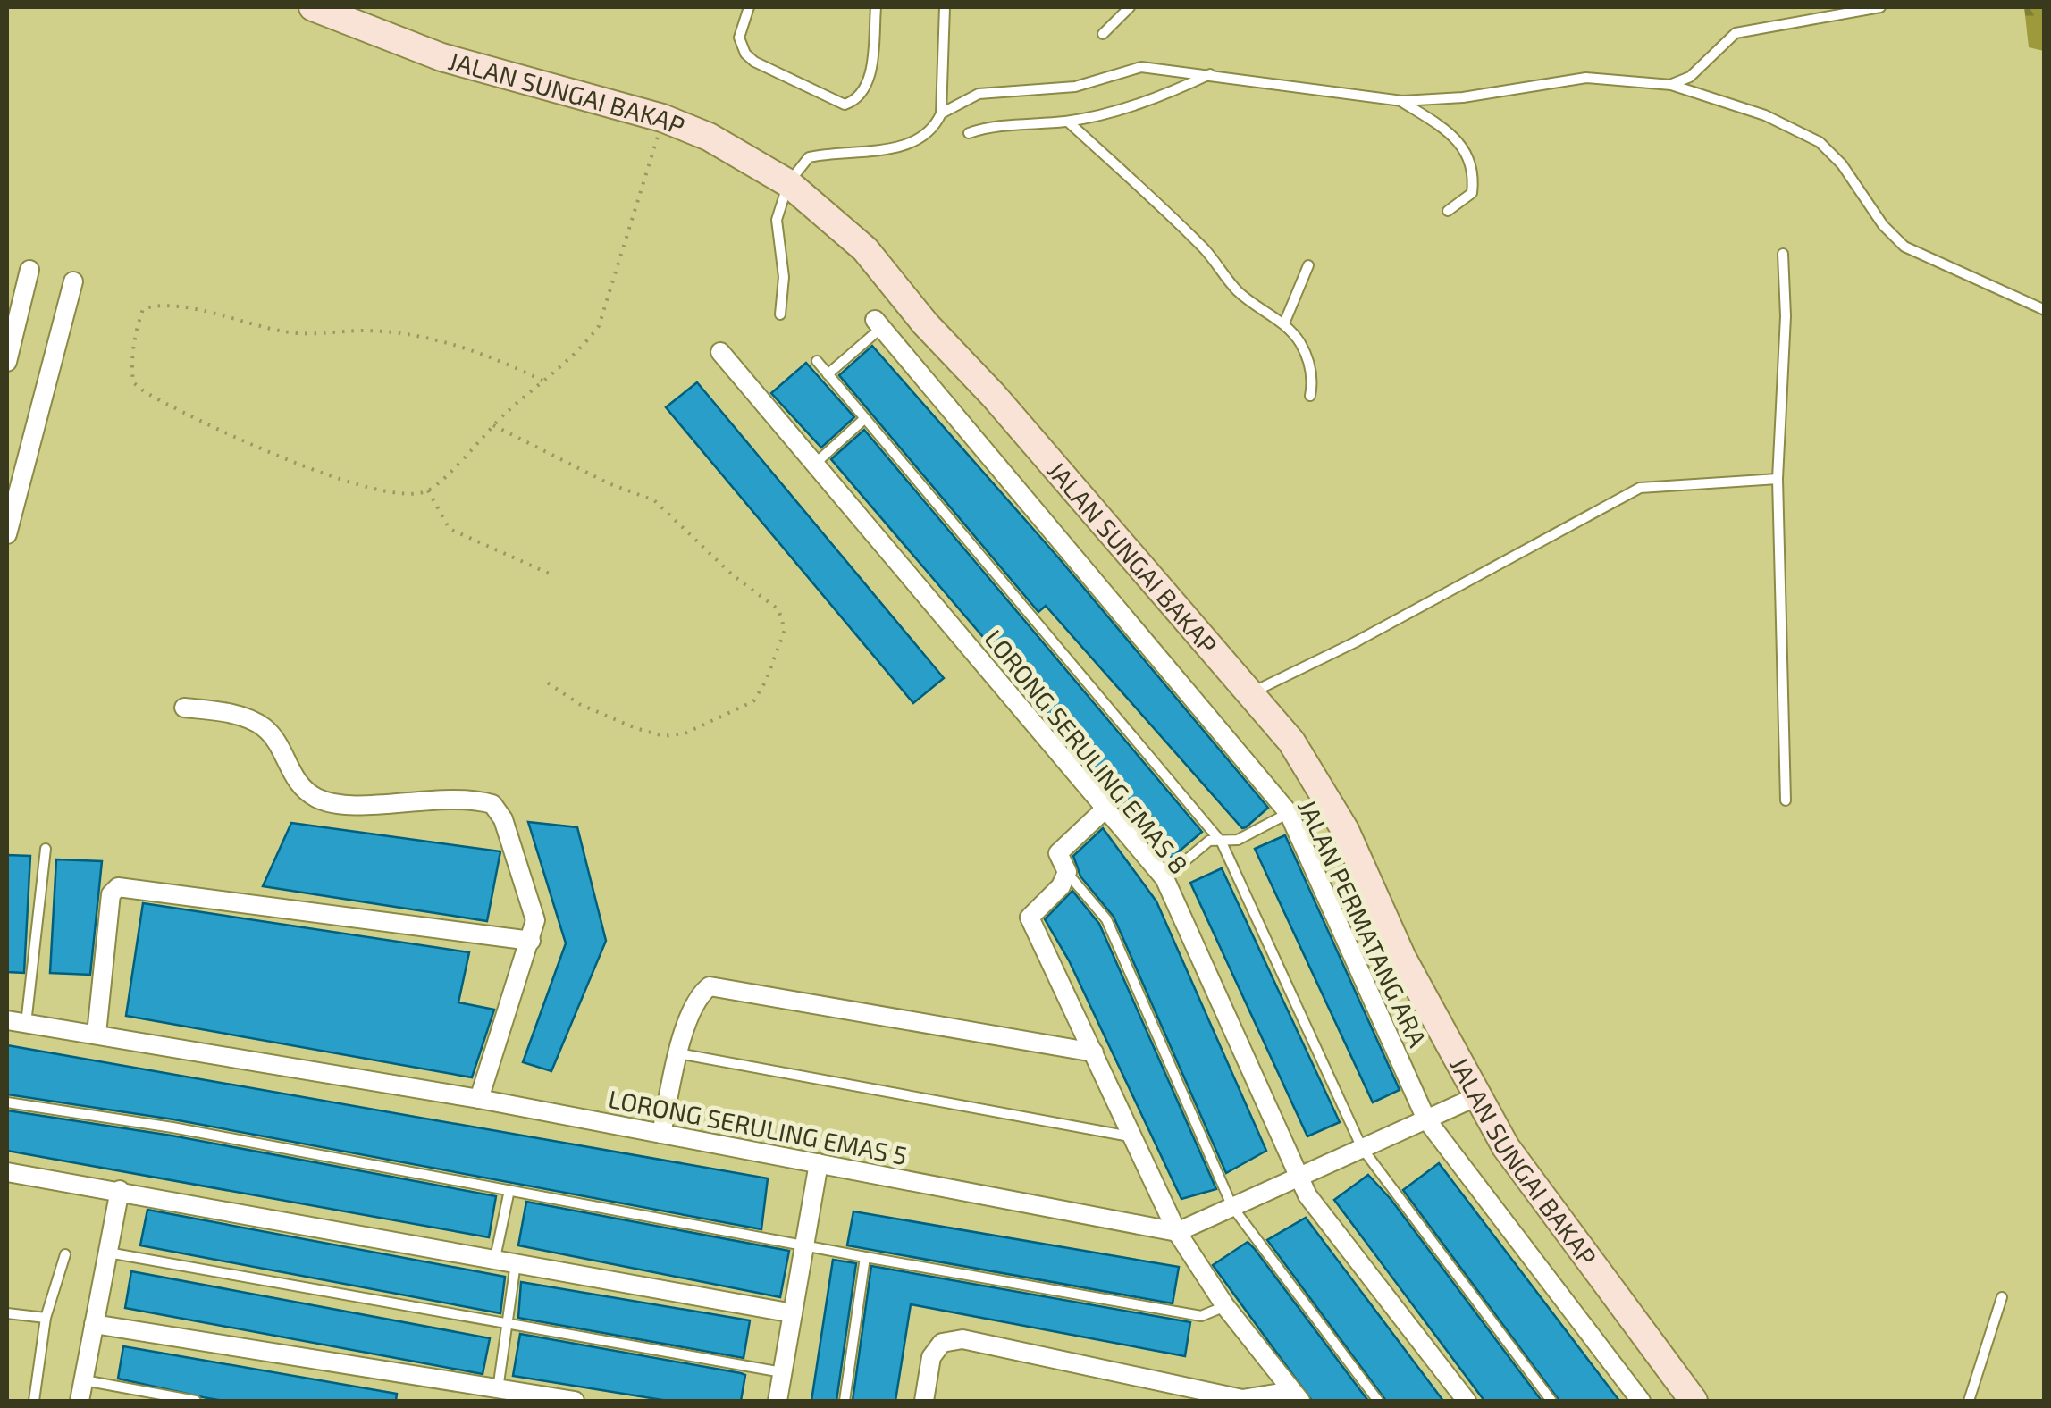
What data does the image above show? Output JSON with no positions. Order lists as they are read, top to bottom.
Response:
{
  "streets": {
    "main road": ["JALAN SUNGAI BAKAP"],
    "street": ["LORONG SERULING EMAS 8", "JALAN PERMATANG ARA", "LORONG SERULING EMAS 5"]
  }
}
